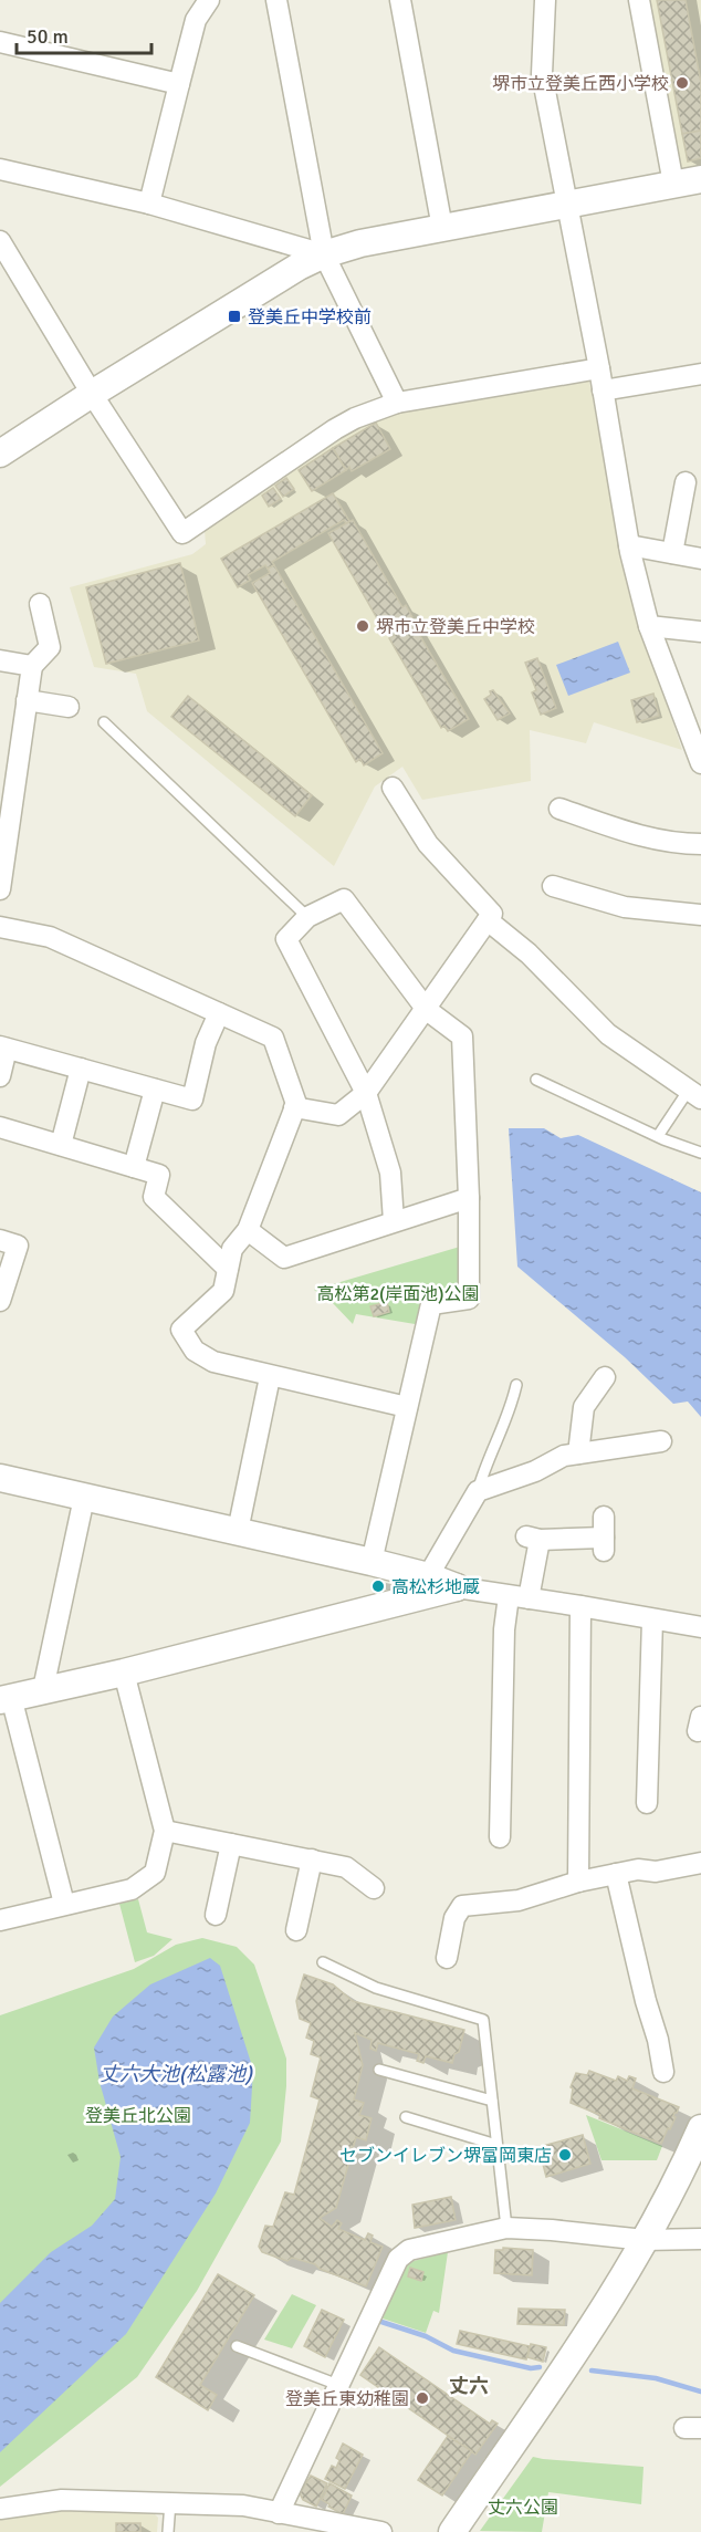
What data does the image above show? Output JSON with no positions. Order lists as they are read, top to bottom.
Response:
{
  "districts": ["丈六"],
  "water": ["丈六大池(松露池)"],
  "parks": ["高松第2(岸面池)公園", "登美丘北公園", "丈六公園"],
  "places": {
    "other": [
      "堺市立登美丘西小学校",
      "堺市立登美丘中学校",
      "高松杉地蔵",
      "セブンイレブン堺富岡東店",
      "登美丘東幼稚園"
    ],
    "transit": ["登美丘中学校前"]
  },
  "scale_bar": "50 m"
}
